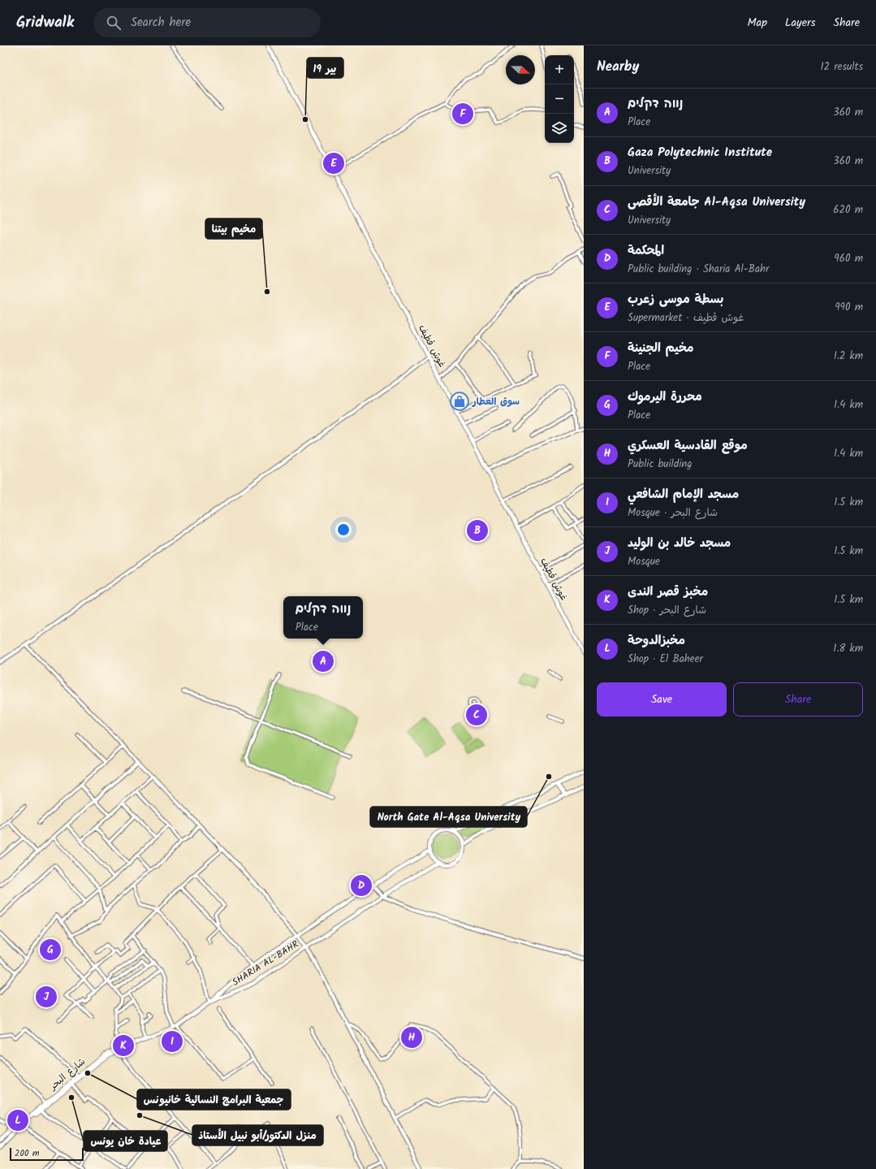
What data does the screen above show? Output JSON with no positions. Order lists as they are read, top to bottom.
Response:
{
  "streets": {
    "main road": ["غوش قطيف", "SHARIA AL-BAHR", "شارع البحر"]
  },
  "crossings": [
    ["SHARIA AL-BAHR", "شارع البحر"]
  ],
  "places": {
    "other": [
      "بير 19",
      "مخيم بيتنا",
      "North Gate Al-Aqsa University",
      "جمعية البرامج النسائية خانيونس",
      "عيادة خان يونس",
      "منزل الدكتور/أبو نبيل الأستاذ"
    ],
    "shop": ["سوق العطار"]
  },
  "scale_bar": "200 m",
  "north": "right",
  "page": {
    "header": "Gridwalk",
    "search": "Search here",
    "nav": ["Map", "Layers", "Share"],
    "heading": ["Nearby", "12 results"],
    "map_buttons": ["+", "−"],
    "list": [
      {
        "mark": "A",
        "name": "נווה דקלים",
        "note": "Place",
        "value": "360 m"
      },
      {
        "mark": "B",
        "name": "Gaza Polytechnic Institute",
        "note": "University",
        "value": "360 m"
      },
      {
        "mark": "C",
        "name": "جامعة الأقصى Al-Aqsa University",
        "note": "University",
        "value": "620 m"
      },
      {
        "mark": "D",
        "name": "المحكمة",
        "note": "Public building · Sharia Al-Bahr",
        "value": "960 m"
      },
      {
        "mark": "E",
        "name": "بسطة موسى زعرب",
        "note": "Supermarket · غوش قطيف",
        "value": "990 m"
      },
      {
        "mark": "F",
        "name": "مخيم الجنينة",
        "note": "Place",
        "value": "1.2 km"
      },
      {
        "mark": "G",
        "name": "محررة اليرموك",
        "note": "Place",
        "value": "1.4 km"
      },
      {
        "mark": "H",
        "name": "موقع القادسية العسكري",
        "note": "Public building",
        "value": "1.4 km"
      },
      {
        "mark": "I",
        "name": "مسجد الإمام الشافعي",
        "note": "Mosque · شارع البحر",
        "value": "1.5 km"
      },
      {
        "mark": "J",
        "name": "مسجد خالد بن الوليد",
        "note": "Mosque",
        "value": "1.5 km"
      },
      {
        "mark": "K",
        "name": "مخبز قصر الندى",
        "note": "Shop · شارع البحر",
        "value": "1.5 km"
      },
      {
        "mark": "L",
        "name": "مخبزالدوحة",
        "note": "Shop · El Baheer",
        "value": "1.8 km"
      }
    ],
    "pins": [
      "F",
      "E",
      "B",
      "A",
      "C",
      "D",
      "G",
      "J",
      "H",
      "I",
      "K",
      "L"
    ],
    "popup": ["נווה דקלים", "Place"],
    "buttons": ["Save", "Share"],
    "scale": "200 m"
  }
}
